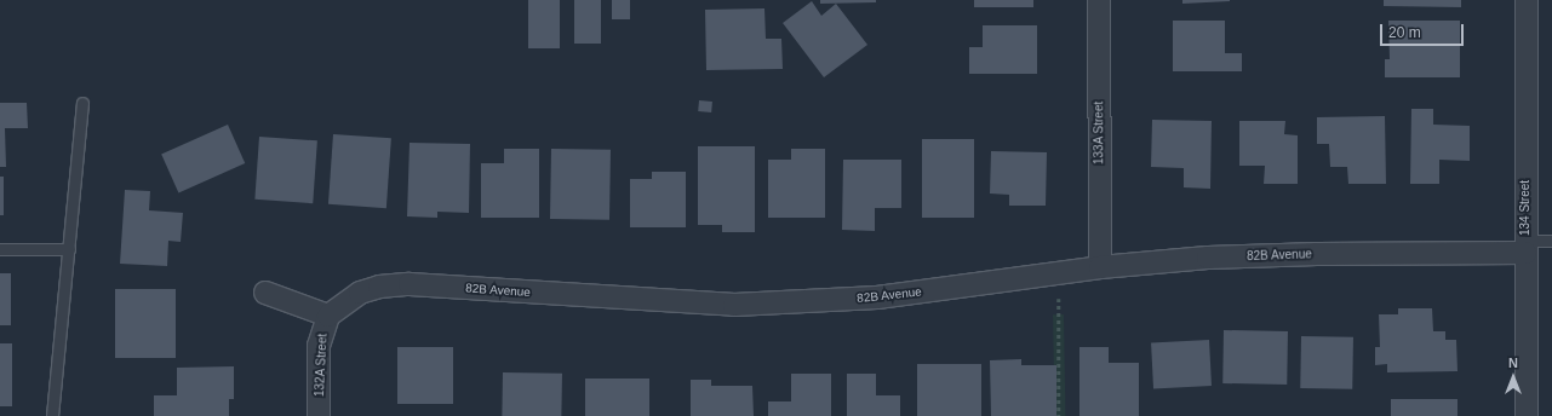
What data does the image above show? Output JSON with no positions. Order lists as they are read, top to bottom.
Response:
{
  "streets": {
    "street": [
      "133A Street",
      "134 Street",
      "82B Avenue",
      "132A Street"
    ]
  },
  "crossings": [
    ["133A Street", "82B Avenue"],
    ["134 Street", "82B Avenue"],
    ["82B Avenue", "132A Street"]
  ],
  "scale_bar": "20 m",
  "north": "top"
}
